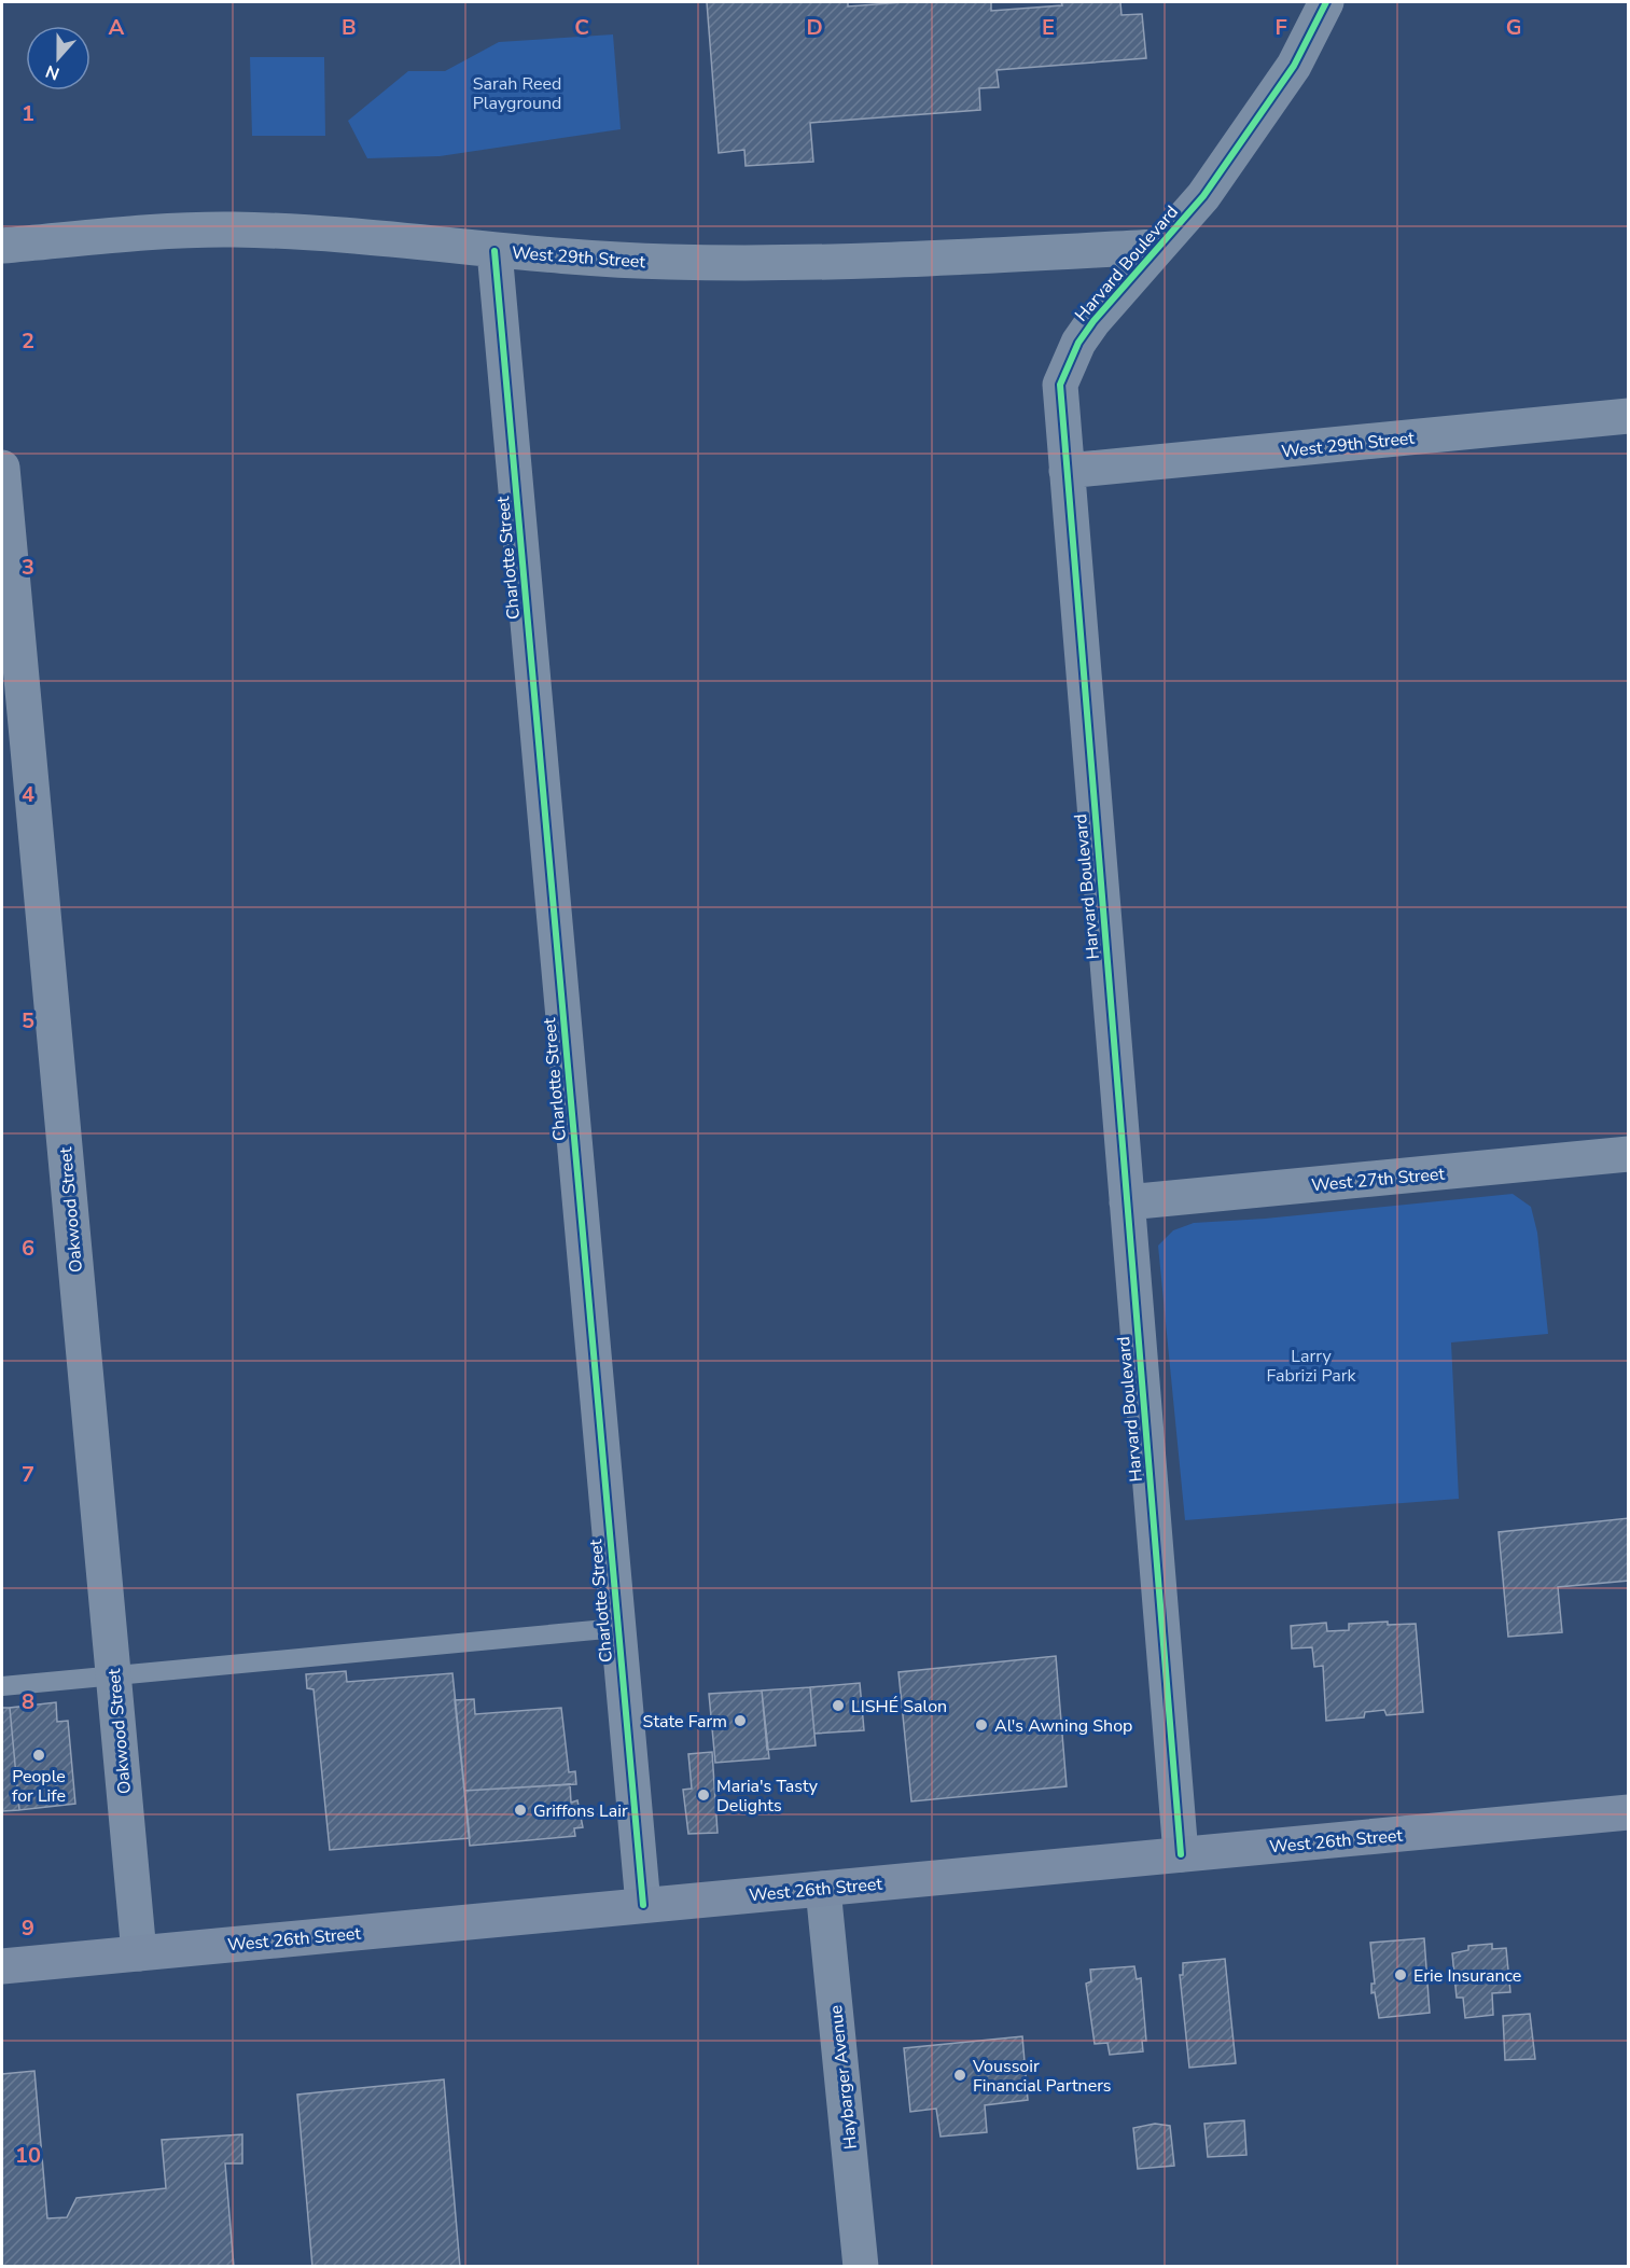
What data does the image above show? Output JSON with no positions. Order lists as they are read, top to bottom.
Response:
{
  "streets": {
    "main road": ["West 26th Street"],
    "street": [
      "West 29th Street",
      "Harvard Boulevard",
      "Charlotte Street",
      "West 27th Street",
      "Oakwood Street",
      "Haybarger Avenue"
    ]
  },
  "crossings": [
    ["West 29th Street", "Harvard Boulevard"],
    ["West 29th Street", "Charlotte Street"],
    ["Harvard Boulevard", "West 27th Street"],
    ["Harvard Boulevard", "West 26th Street"],
    ["Charlotte Street", "West 26th Street"],
    ["Oakwood Street", "West 26th Street"],
    ["West 26th Street", "Haybarger Avenue"]
  ],
  "parks": ["Sarah Reed Playground", "Larry Fabrizi Park"],
  "places": [
    "LISHÉ Salon",
    "State Farm",
    "Al's Awning Shop",
    "People for Life",
    "Maria's Tasty Delights",
    "Griffons Lair",
    "Erie Insurance",
    "Voussoir Financial Partners"
  ],
  "north": "bottom",
  "grid": {
    "columns": [
      "A",
      "B",
      "C",
      "D",
      "E",
      "F",
      "G"
    ],
    "rows": [
      "1",
      "2",
      "3",
      "4",
      "5",
      "6",
      "7",
      "8",
      "9",
      "10"
    ]
  }
}
